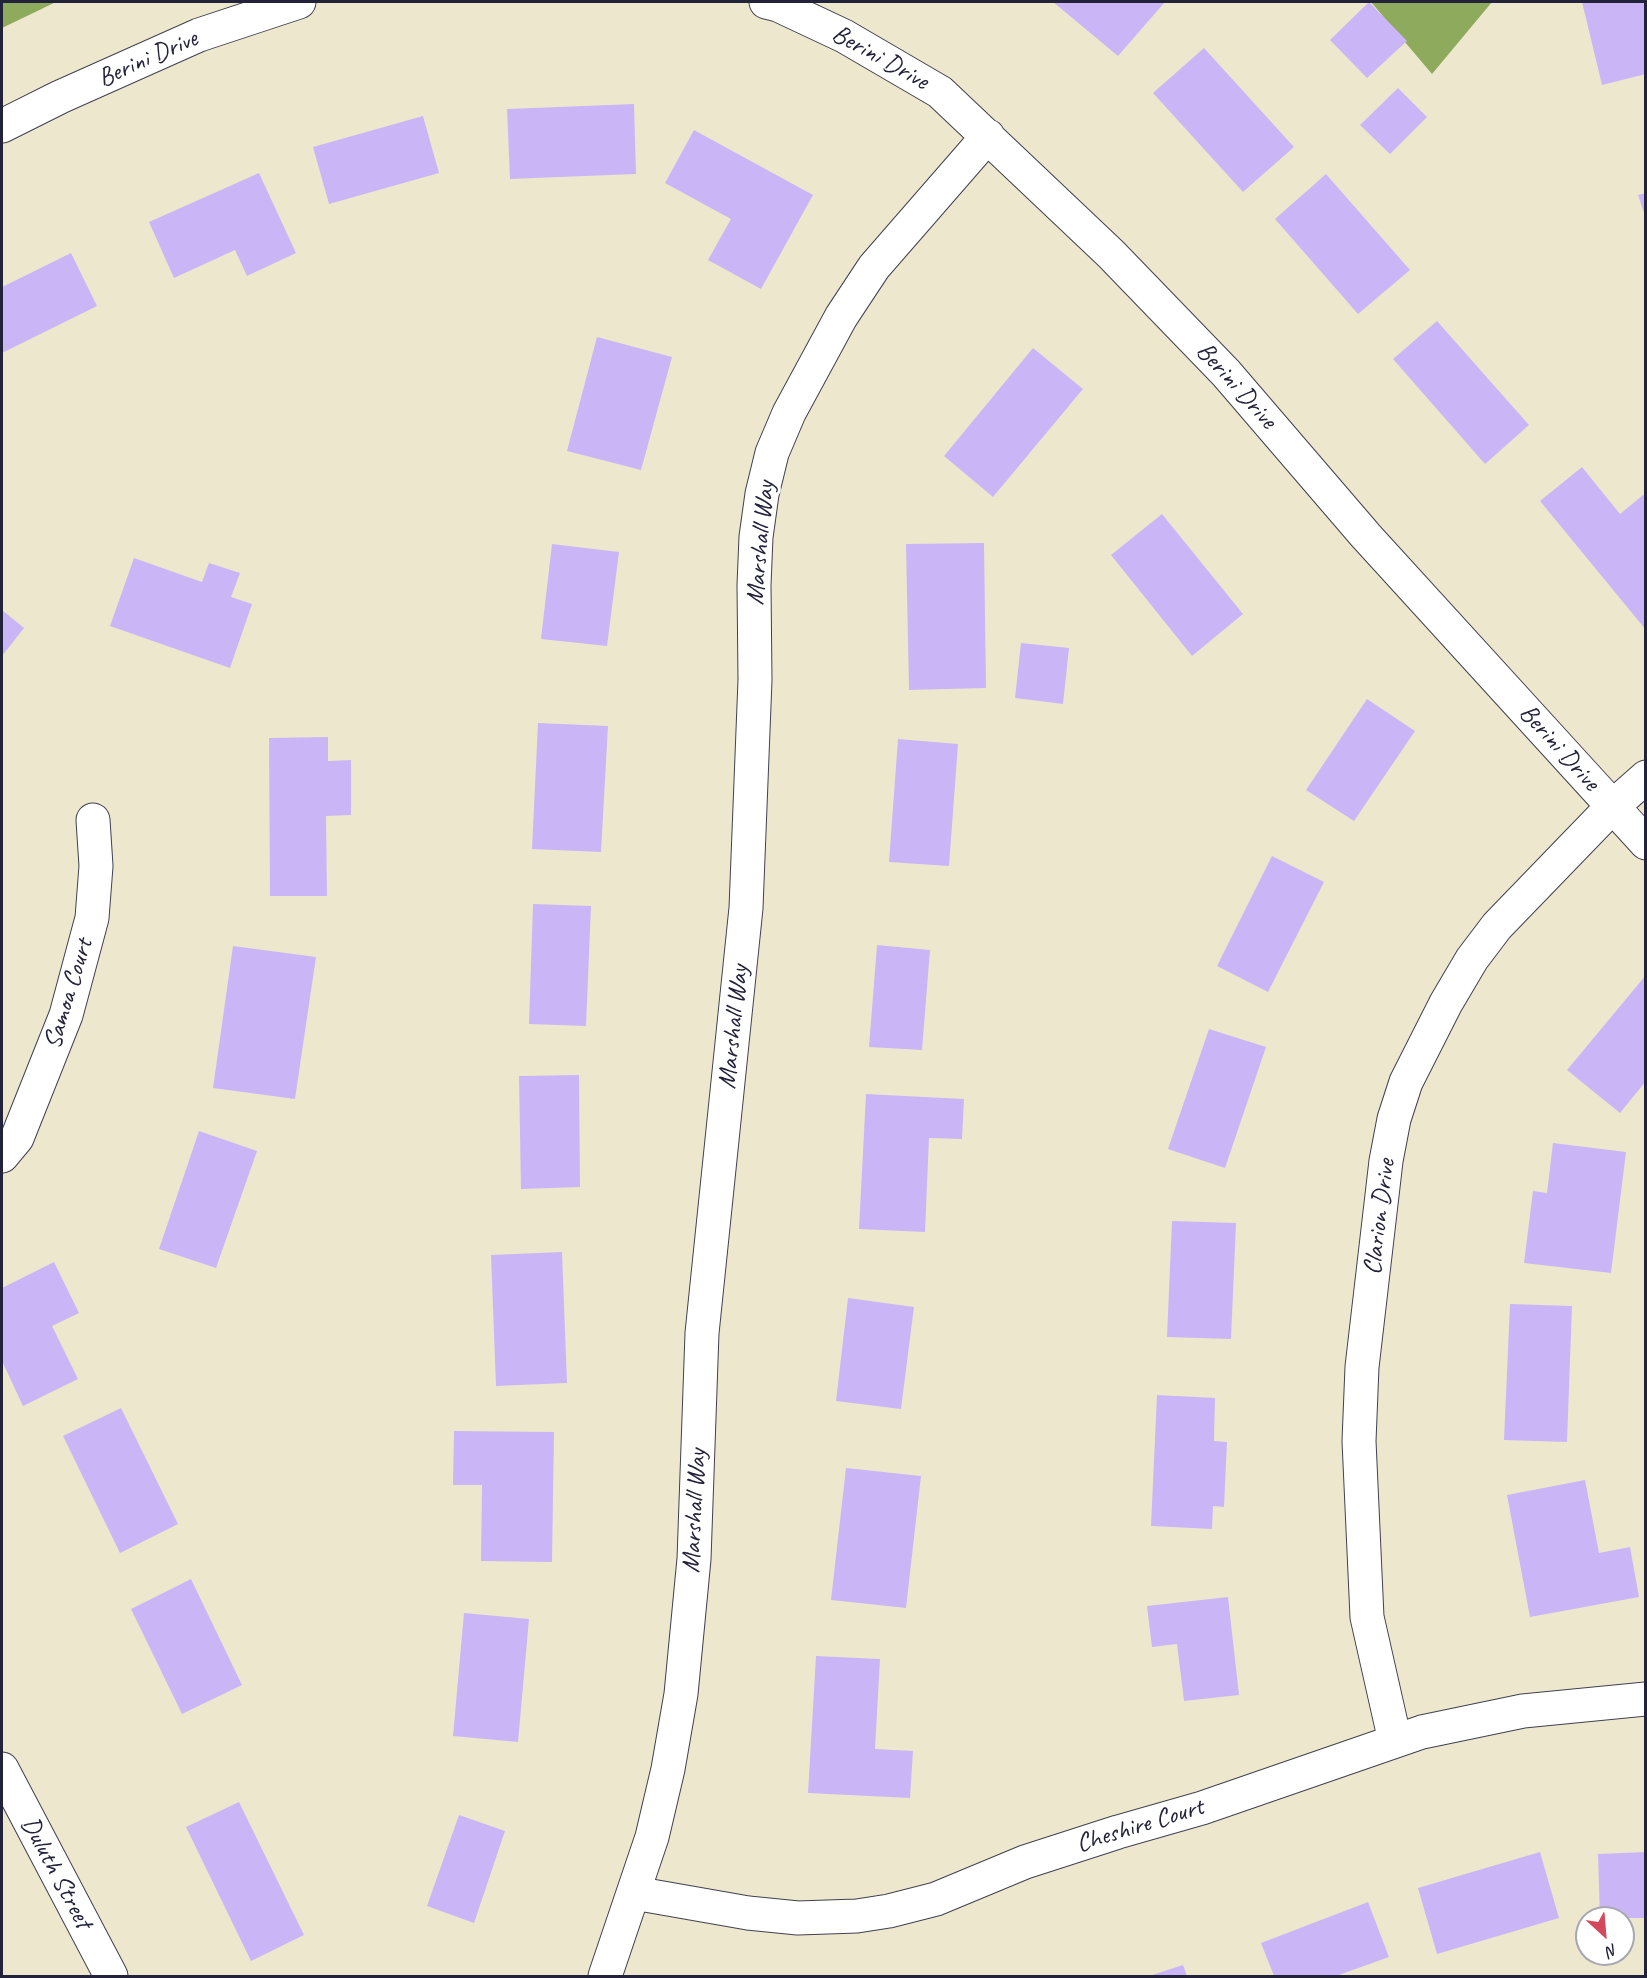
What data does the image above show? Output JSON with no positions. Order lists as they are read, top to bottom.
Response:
{
  "streets": {
    "street": [
      "Berini Drive",
      "Marshall Way",
      "Samoa Court",
      "Clarion Drive",
      "Cheshire Court",
      "Duluth Street"
    ]
  },
  "crossings": [
    ["Berini Drive", "Marshall Way"],
    ["Berini Drive", "Clarion Drive"],
    ["Marshall Way", "Cheshire Court"],
    ["Clarion Drive", "Cheshire Court"]
  ],
  "north": "bottom right"
}
